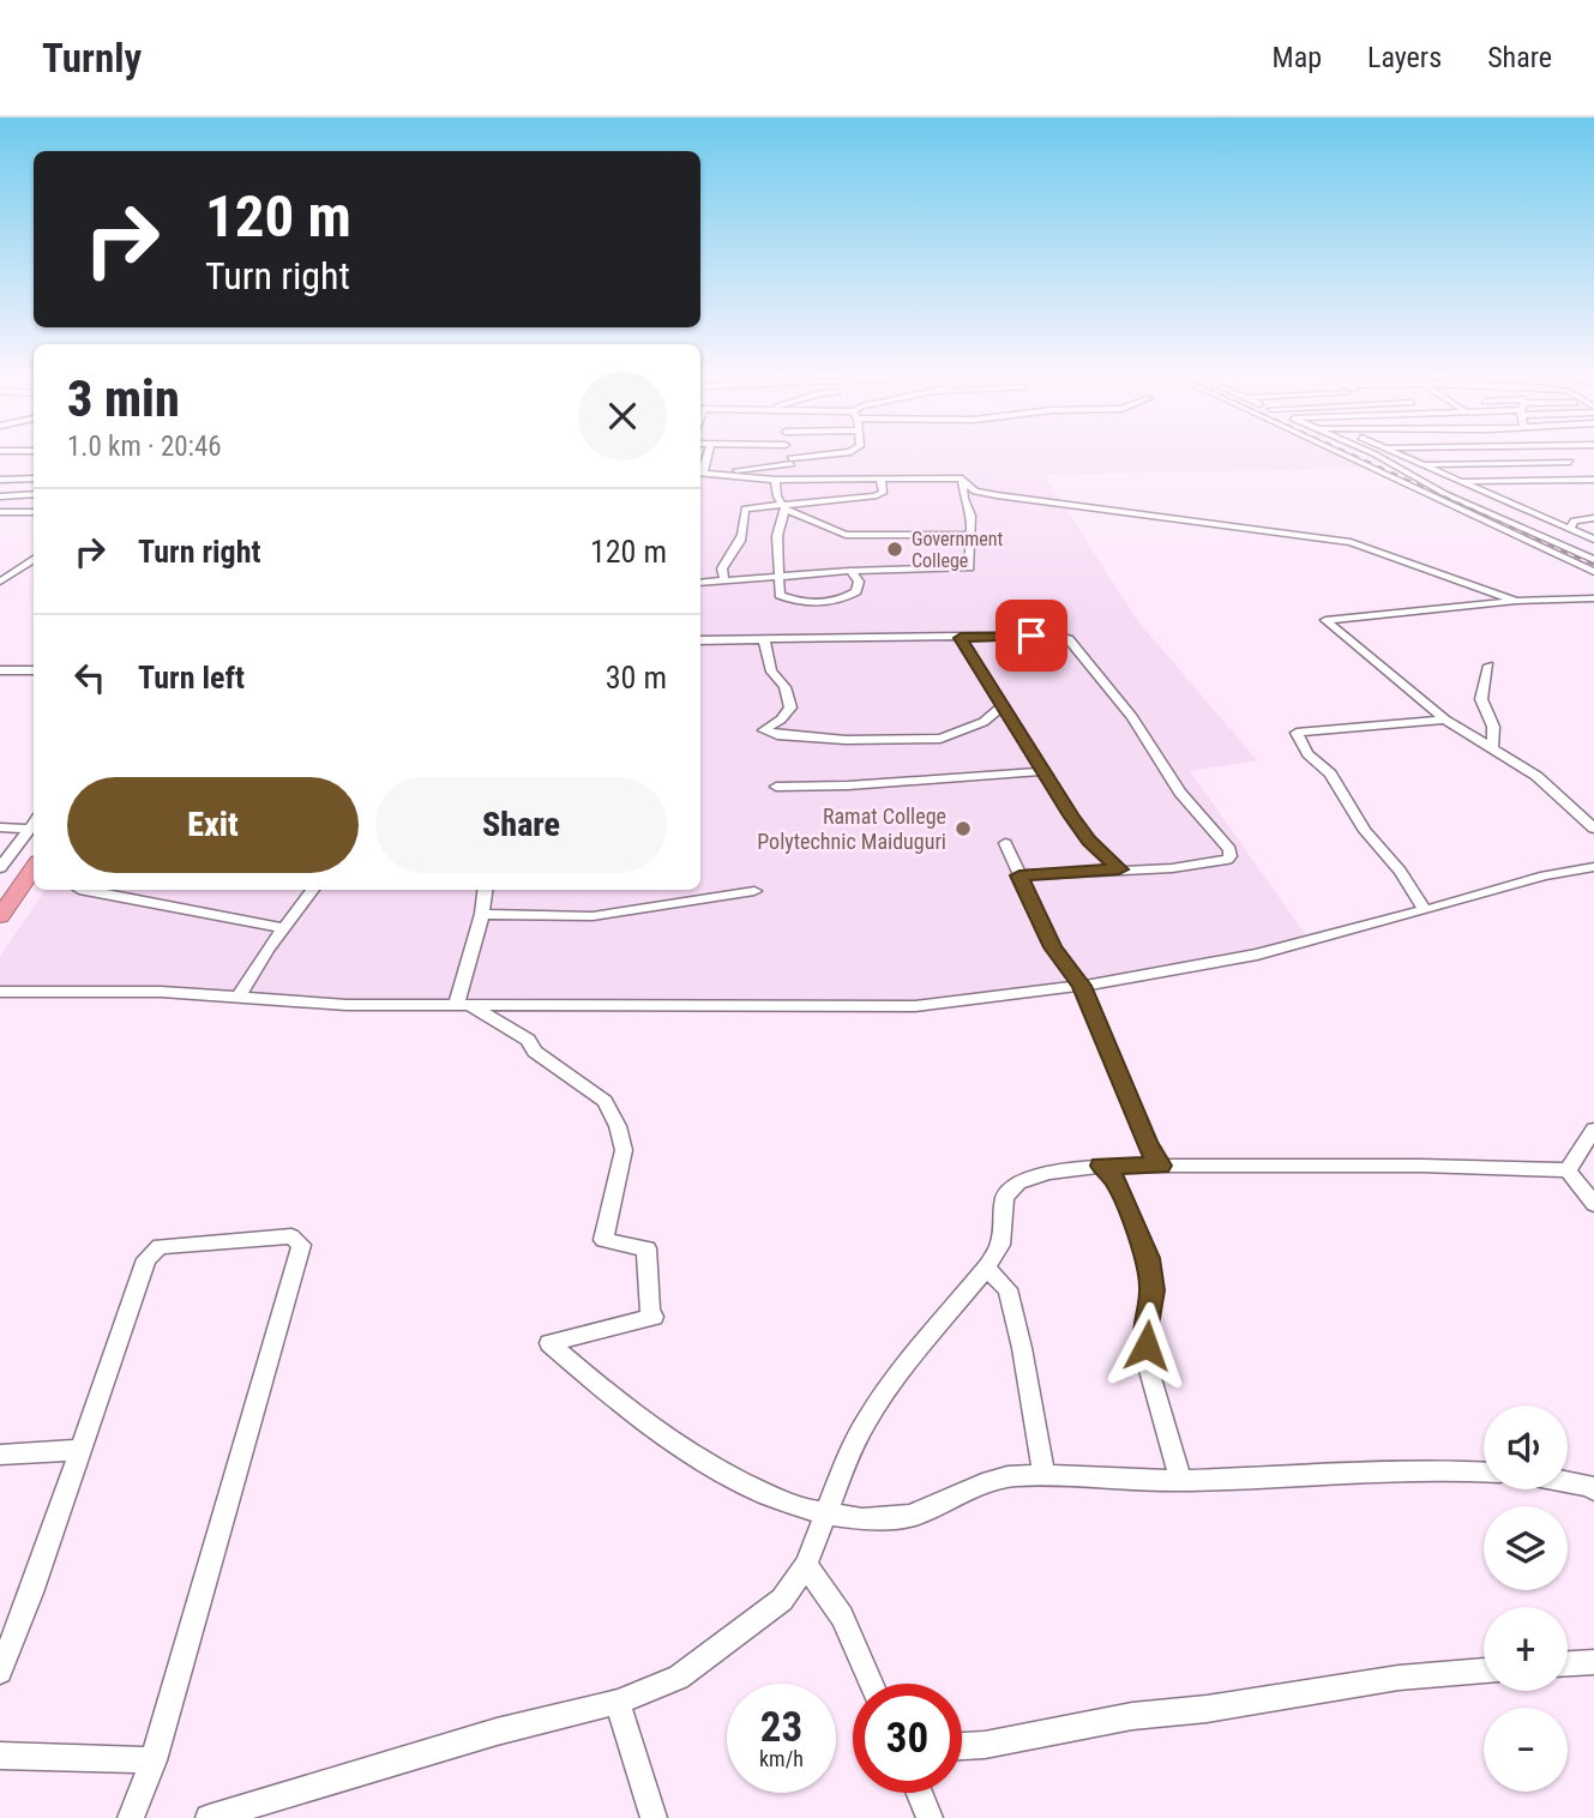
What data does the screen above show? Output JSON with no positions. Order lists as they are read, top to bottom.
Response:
{
  "places": ["Government College", "Ramat College Polytechnic Maiduguri"],
  "page": {
    "header": "Turnly",
    "nav": ["Map", "Layers", "Share"],
    "turn": ["120 m", "Turn right"],
    "heading": ["3 min", "1.0 km · 20:46"],
    "list": [
      {
        "name": "Turn right",
        "value": "120 m"
      },
      {
        "name": "Turn left",
        "value": "30 m"
      }
    ],
    "buttons": ["Exit", "Share"],
    "map_buttons": ["+", "−"],
    "speed": "23 km/h",
    "limit": "30"
  }
}
